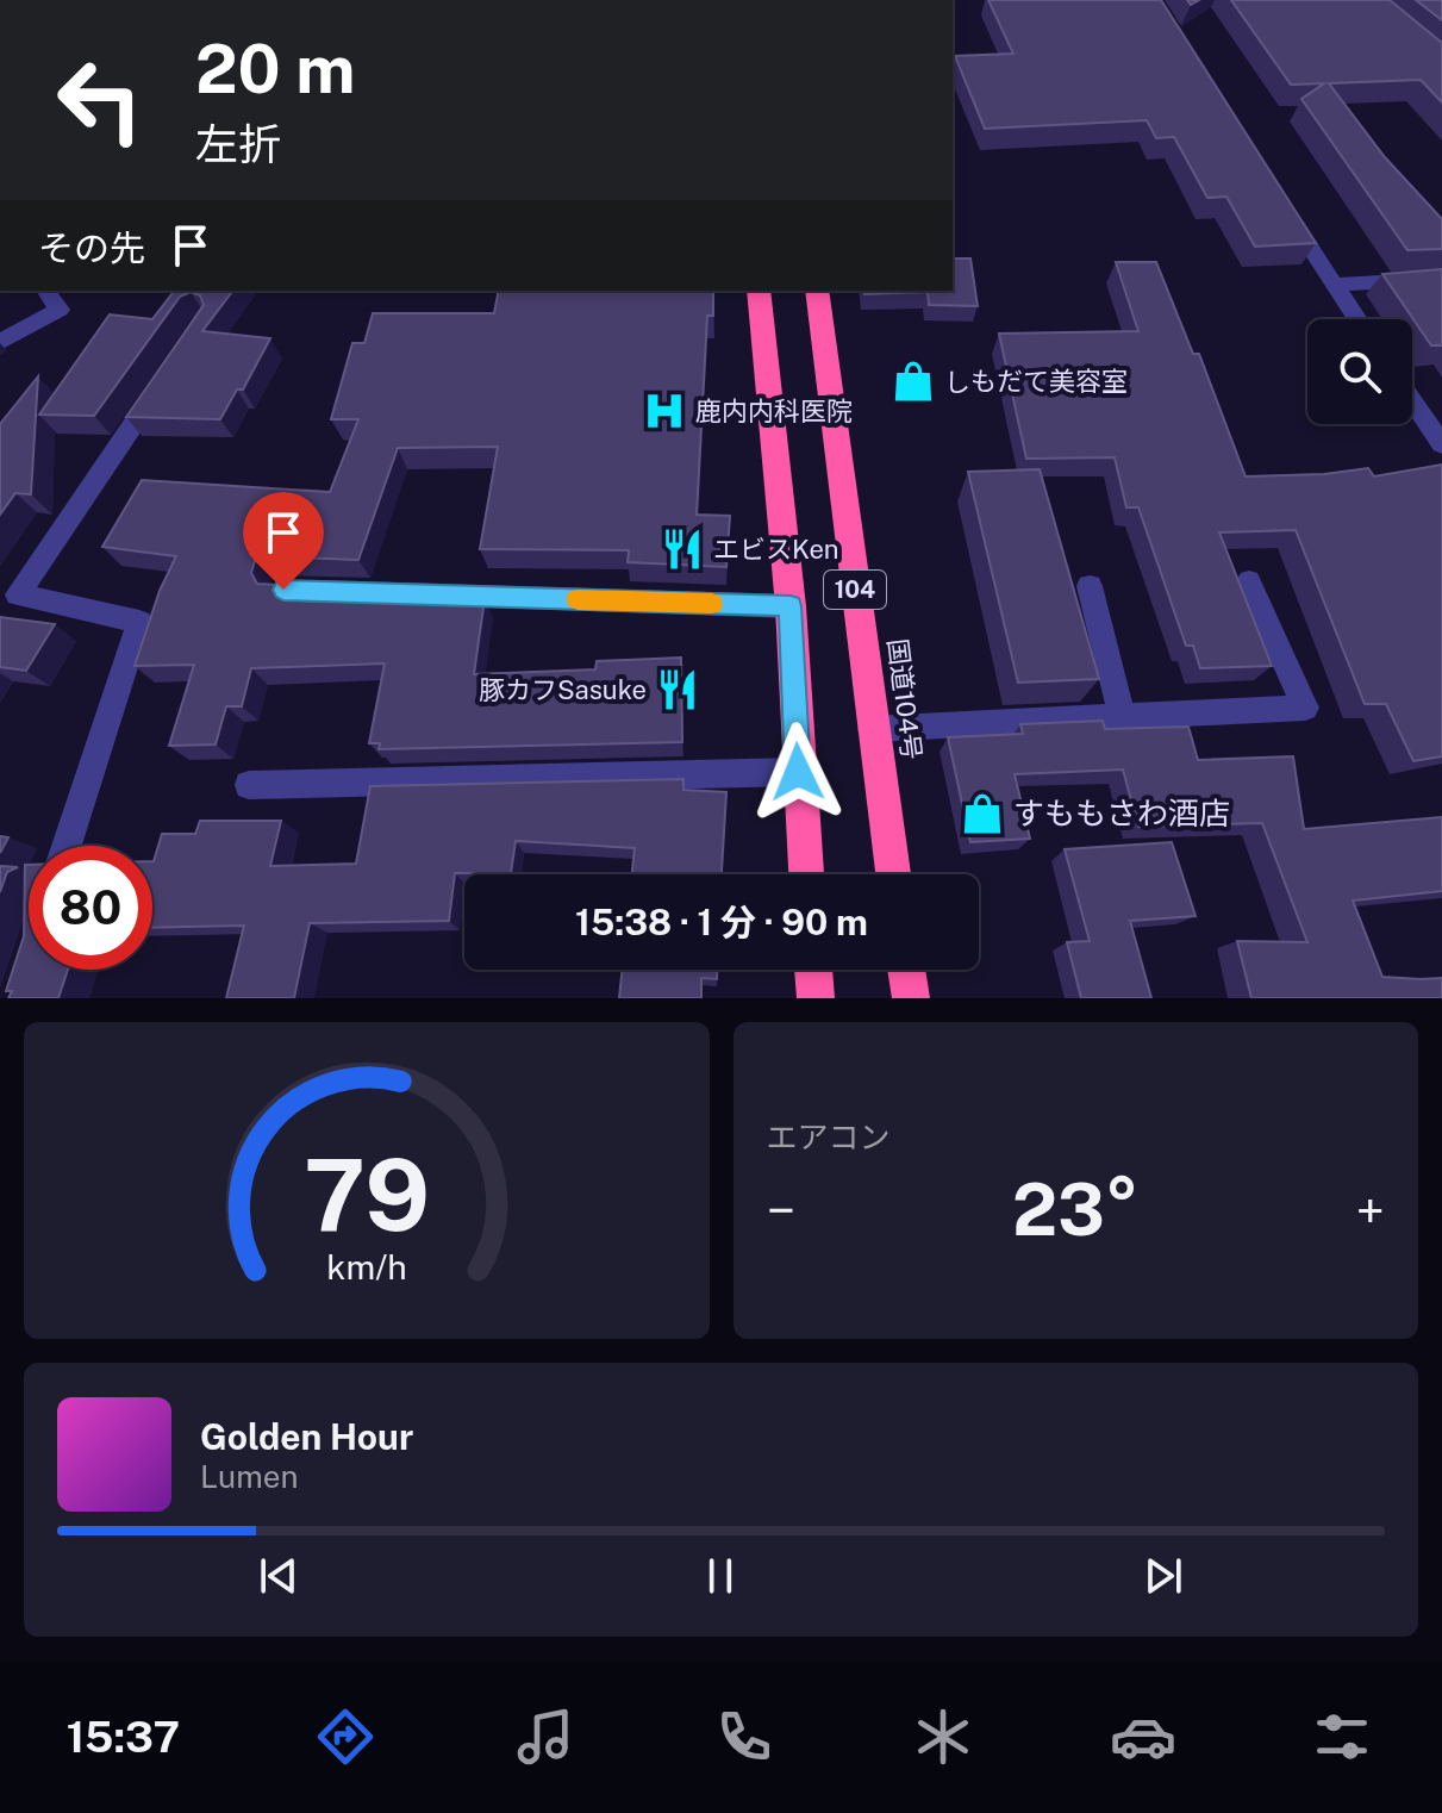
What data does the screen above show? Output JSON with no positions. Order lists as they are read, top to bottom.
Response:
{
  "streets": {
    "highway": ["104", "国道104号"]
  },
  "places": {
    "shop": ["しもだて美容室", "すももさわ酒店"],
    "hospital": ["鹿内内科医院"],
    "restaurant": ["エビスKen", "豚カフSasuke"]
  },
  "page": {
    "turn": ["20 m", "左折"],
    "then": "その先",
    "limit": "80",
    "trip": "15:38 · 1 分 · 90 m",
    "tile": "エアコン",
    "heat": ["−", "23°", "+"],
    "song": ["Golden Hour", "Lumen"],
    "tabs": "15:37",
    "gauge": ["79", "km/h"]
  }
}
